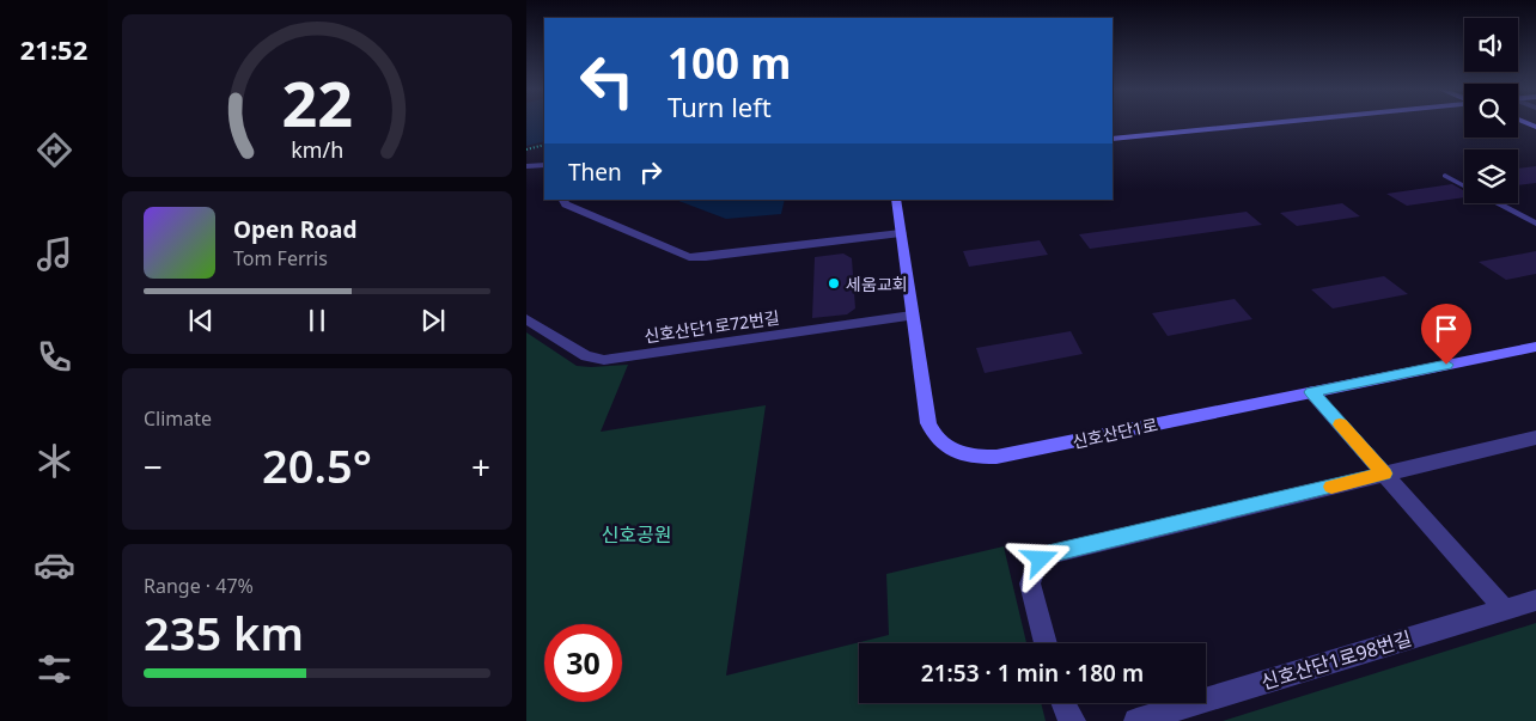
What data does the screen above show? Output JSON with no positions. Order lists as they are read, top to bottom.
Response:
{
  "streets": {
    "main road": ["신호산단1로"],
    "street": ["신호산단1로72번길", "신호산단1로98번길"]
  },
  "crossings": [
    ["신호산단1로72번길", "신호산단1로"]
  ],
  "parks": ["신호공원"],
  "places": ["세움교회"],
  "page": {
    "tabs": "21:52",
    "turn": ["100 m", "Turn left"],
    "then": "Then",
    "song": ["Open Road", "Tom Ferris"],
    "tile": [
      "Climate",
      ["Range · 47%", "235 km"]
    ],
    "heat": ["−", "20.5°", "+"],
    "limit": "30",
    "trip": "21:53 · 1 min · 180 m",
    "gauge": ["22", "km/h"]
  }
}
